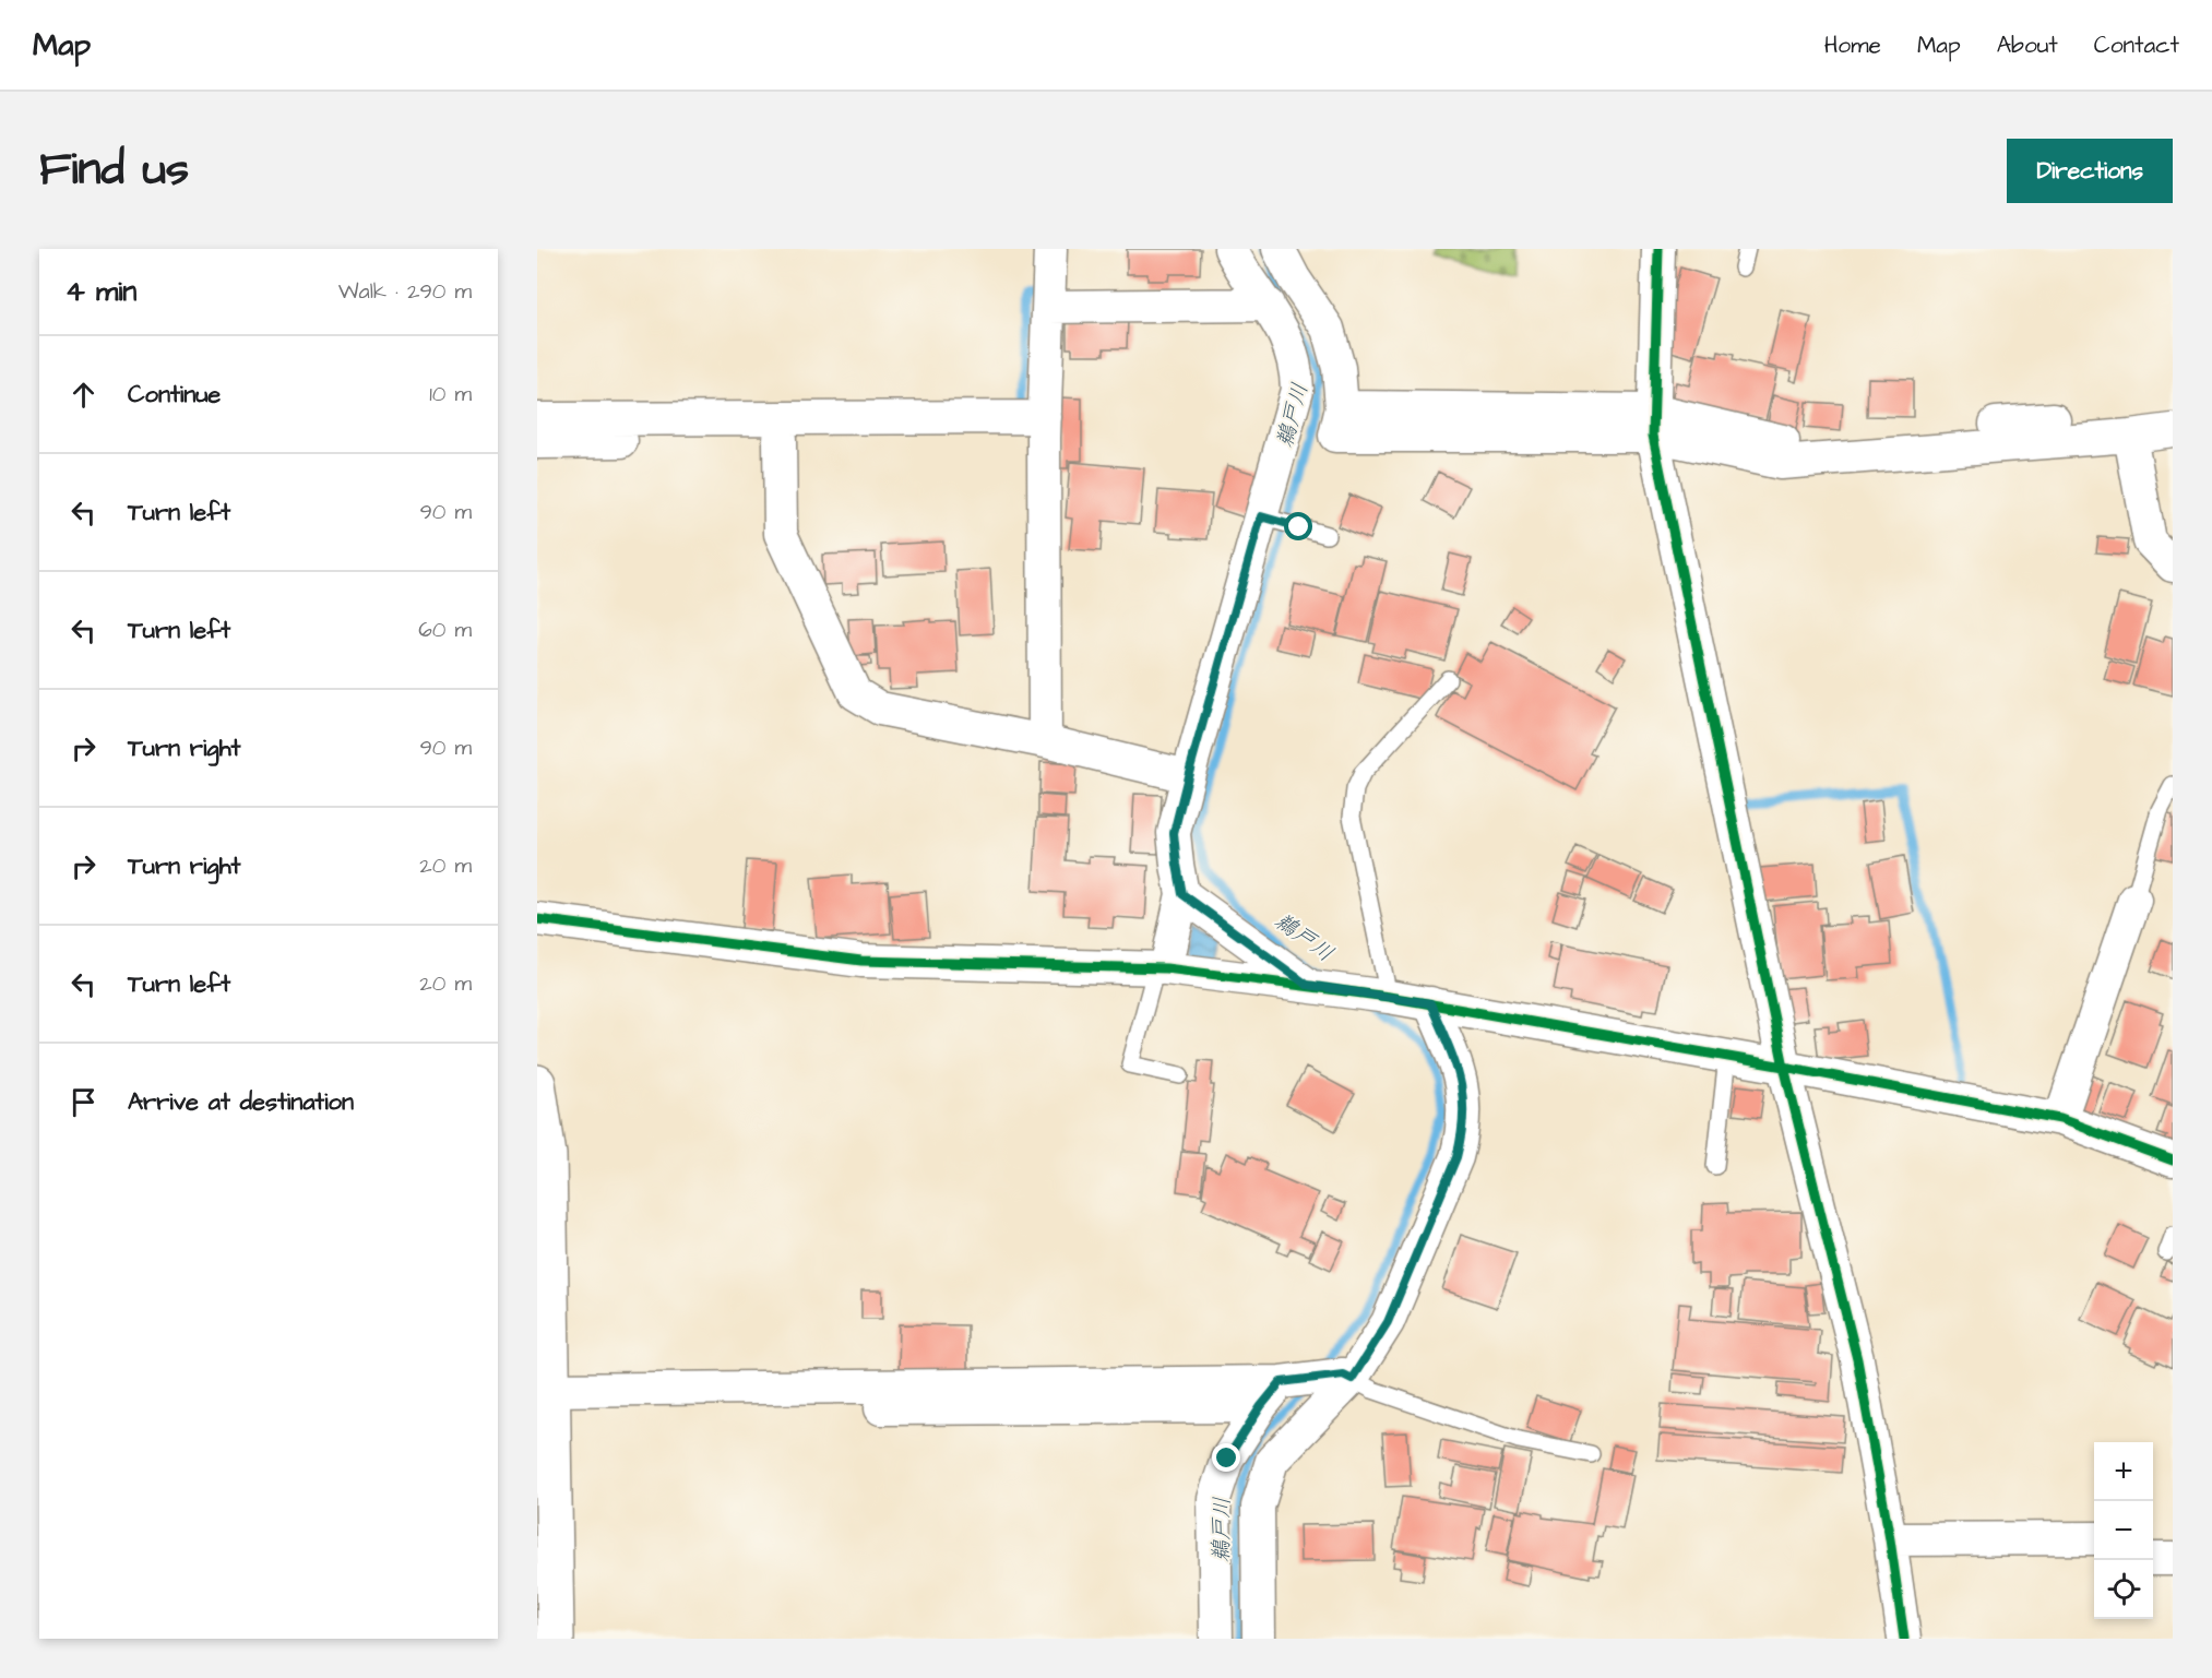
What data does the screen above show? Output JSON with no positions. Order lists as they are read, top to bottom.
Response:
{
  "water": ["鵜戸川"],
  "page": {
    "header": "Map",
    "nav": [
      "Home",
      "Map",
      "About",
      "Contact"
    ],
    "title": "Find us",
    "buttons": "Directions",
    "heading": ["4 min", "Walk · 290 m"],
    "list": [
      ["Continue", "10 m"],
      ["Turn left", "90 m"],
      ["Turn left", "60 m"],
      ["Turn right", "90 m"],
      ["Turn right", "20 m"],
      ["Turn left", "20 m"],
      "Arrive at destination"
    ],
    "map_buttons": ["+", "−"]
  }
}
